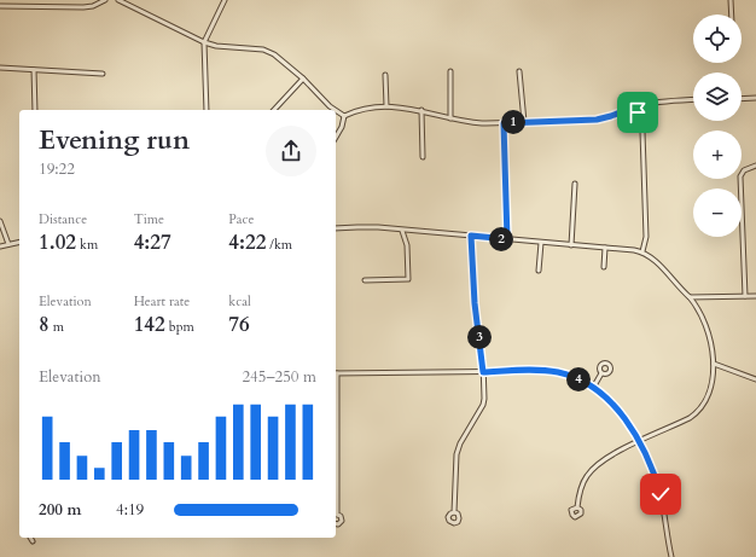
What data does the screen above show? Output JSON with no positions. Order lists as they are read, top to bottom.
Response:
{
  "page": {
    "map_buttons": ["+", "−"],
    "pins": [
      "1",
      "2",
      "3",
      "4"
    ],
    "heading": ["Evening run", "19:22"],
    "stats": [
      ["Distance", "1.02 km"],
      ["Time", "4:27"],
      ["Pace", "4:22 /km"],
      ["Elevation", "8 m"],
      ["Heart rate", "142 bpm"],
      ["kcal", "76"]
    ],
    "chart": ["Elevation", "245–250 m"],
    "list": [
      {
        "name": "200 m",
        "note": "4:19"
      }
    ]
  }
}
